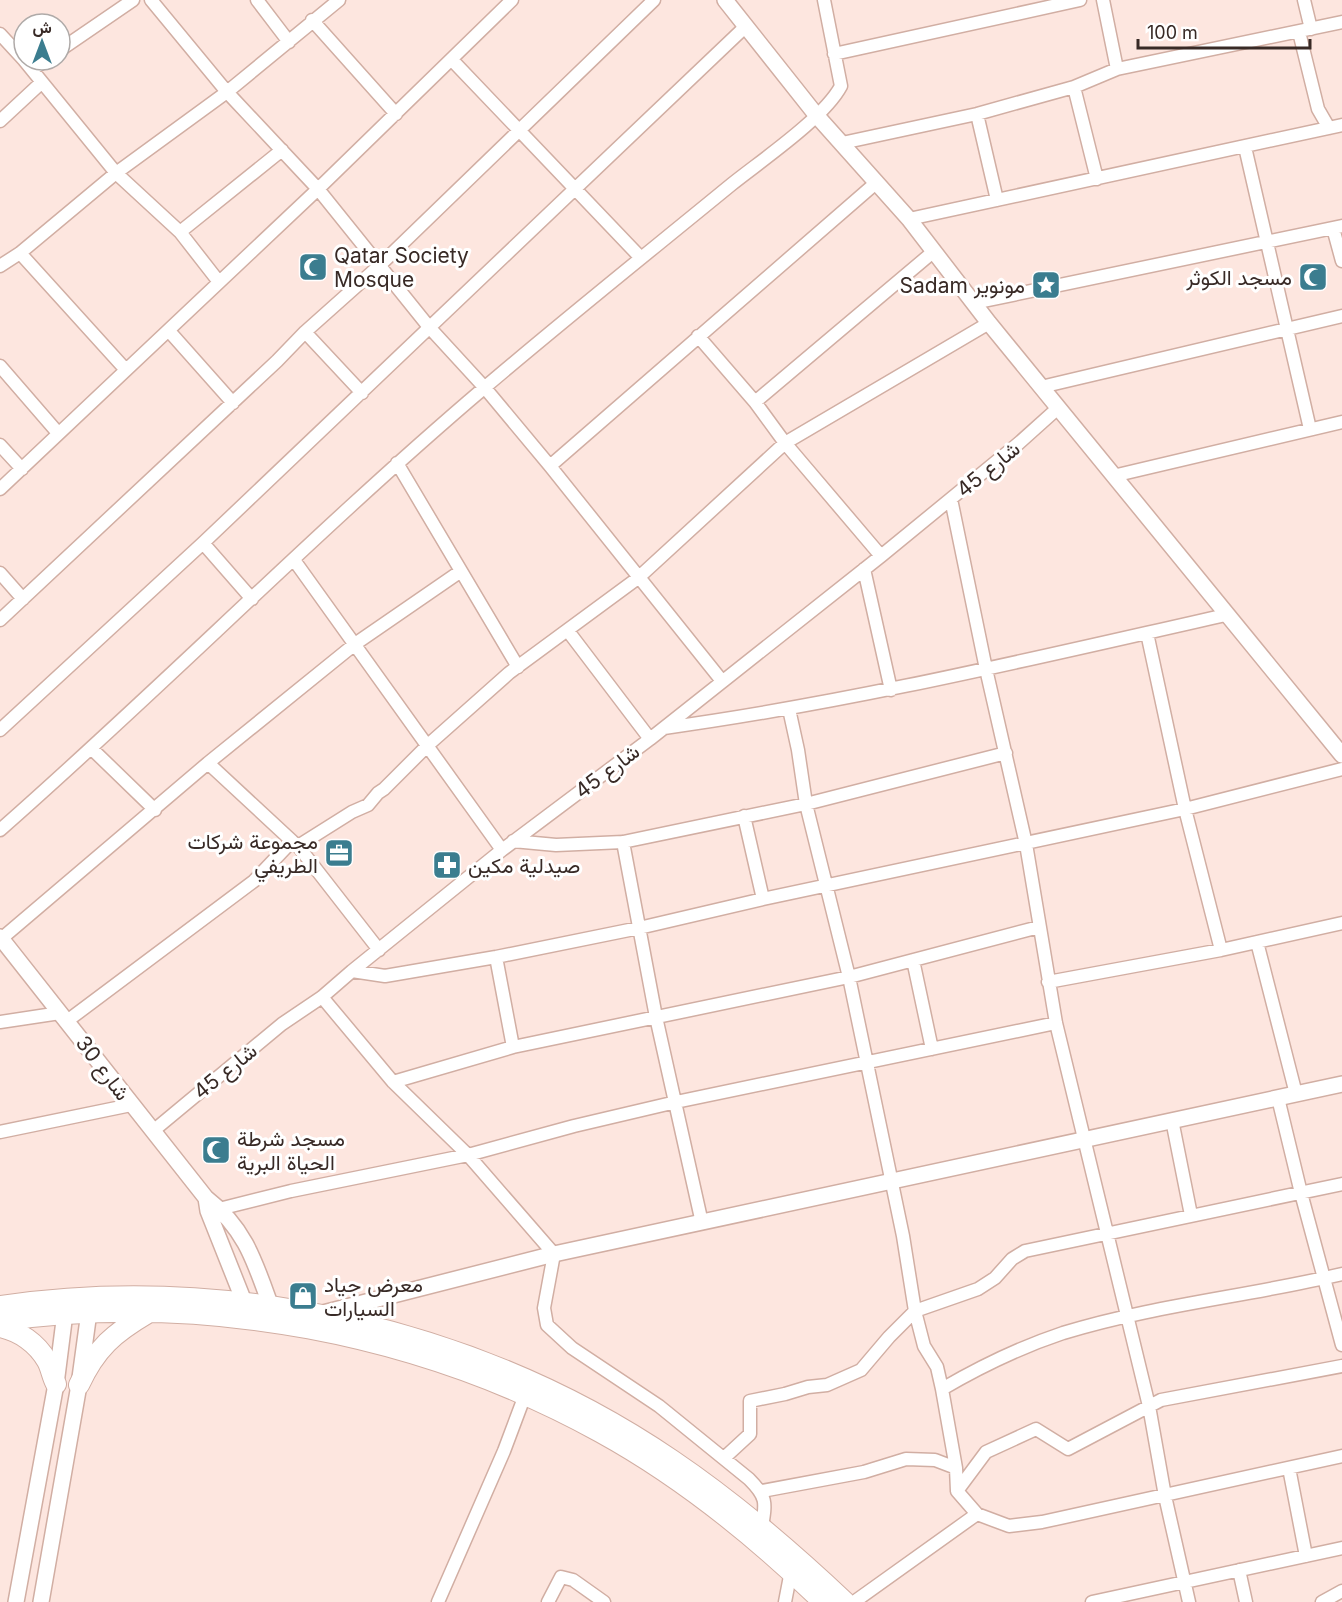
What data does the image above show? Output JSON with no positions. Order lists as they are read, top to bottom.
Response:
{
  "streets": {
    "street": ["شارع 45", "شارع 30"]
  },
  "crossings": [
    ["شارع 45", "شارع 30"]
  ],
  "places": {
    "mosque": ["Qatar Society Mosque", "مسجد الكوثر", "مسجد شرطة الحياة البرية"],
    "place": ["Sadam مونوير"],
    "office": ["مجموعة شركات الطريفي"],
    "pharmacy": ["صيدلية مكين"],
    "shop": ["معرض جياد السيارات"]
  },
  "scale_bar": "100 m",
  "north": "top"
}
